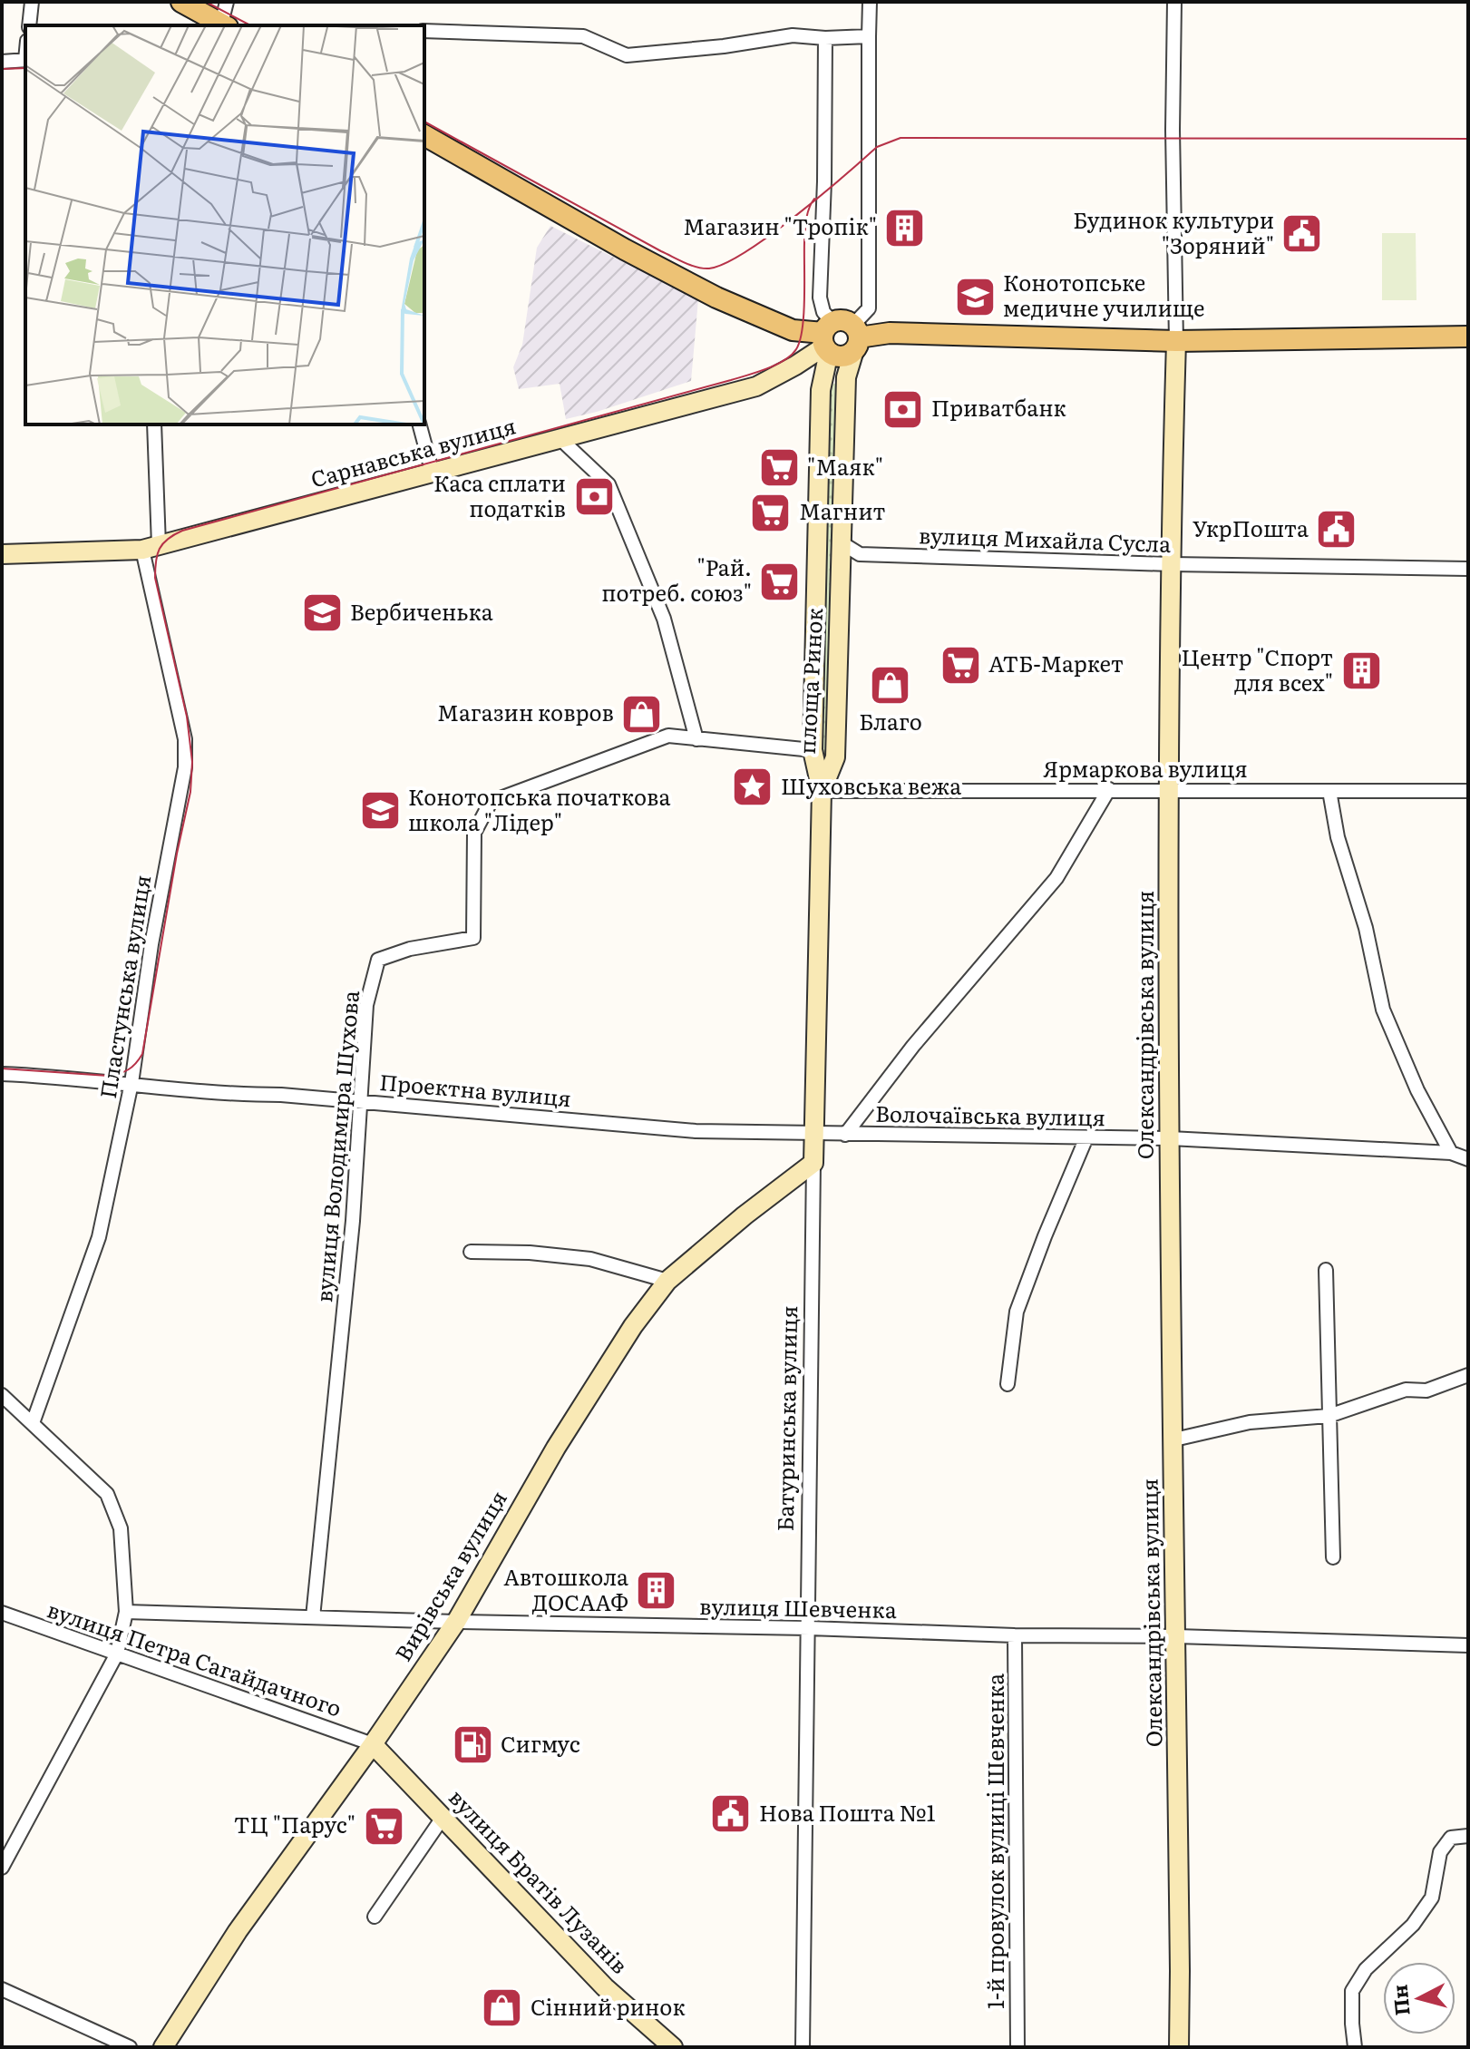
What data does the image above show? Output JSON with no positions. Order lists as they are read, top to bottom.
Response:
{
  "streets": {
    "main road": [
      "Сарнавська вулиця",
      "площа Ринок",
      "Олександрівська вулиця",
      "Батуринська вулиця",
      "Вирівська вулиця",
      "вулиця Братів Лузанів"
    ],
    "street": [
      "вулиця Михайла Сусла",
      "Ярмаркова вулиця",
      "Пластунська вулиця",
      "Проектна вулиця",
      "Волочаївська вулиця",
      "вулиця Володимира Шухова",
      "вулиця Шевченка",
      "вулиця Петра Сагайдачного",
      "1-й провулок вулиці Шевченка"
    ]
  },
  "crossings": [
    ["Сарнавська вулиця", "площа Ринок"],
    ["Сарнавська вулиця", "Пластунська вулиця"],
    ["вулиця Михайла Сусла", "площа Ринок"],
    ["вулиця Михайла Сусла", "Олександрівська вулиця"],
    ["площа Ринок", "Ярмаркова вулиця"],
    ["площа Ринок", "вулиця Володимира Шухова"],
    ["площа Ринок", "Батуринська вулиця"],
    ["Ярмаркова вулиця", "Олександрівська вулиця"],
    ["Ярмаркова вулиця", "Батуринська вулиця"],
    ["Пластунська вулиця", "Проектна вулиця"],
    ["Олександрівська вулиця", "Волочаївська вулиця"],
    ["Олександрівська вулиця", "вулиця Шевченка"],
    ["Проектна вулиця", "Волочаївська вулиця"],
    ["Проектна вулиця", "вулиця Володимира Шухова"],
    ["Проектна вулиця", "Батуринська вулиця"],
    ["Волочаївська вулиця", "Батуринська вулиця"],
    ["вулиця Володимира Шухова", "вулиця Шевченка"],
    ["Батуринська вулиця", "Вирівська вулиця"],
    ["Батуринська вулиця", "вулиця Шевченка"],
    ["Вирівська вулиця", "вулиця Шевченка"],
    ["Вирівська вулиця", "вулиця Петра Сагайдачного"],
    ["Вирівська вулиця", "вулиця Братів Лузанів"],
    ["вулиця Шевченка", "1-й провулок вулиці Шевченка"],
    ["вулиця Петра Сагайдачного", "вулиця Братів Лузанів"]
  ],
  "places": {
    "building": ["Магазин \"Тропік\"", "Центр \"Спорт для всех\"", "Автошкола ДОСААФ"],
    "public building": ["Будинок культури \"Зоряний\"", "УкрПошта", "Нова Пошта №1"],
    "school or university": ["Конотопське медичне училище", "Вербиченька", "Конотопська початкова школа \"Лідер\""],
    "bank": ["Приватбанк", "Каса сплати податків"],
    "supermarket": [
      "\"Маяк\"",
      "Магнит",
      "\"Рай. потреб. союз\"",
      "АТБ-Маркет",
      "ТЦ \"Парус\""
    ],
    "shop": ["Благо", "Магазин ковров", "Сінний ринок"],
    "place": ["Шуховська вежа"],
    "fuel station": ["Сигмус"]
  },
  "north": "left"
}
